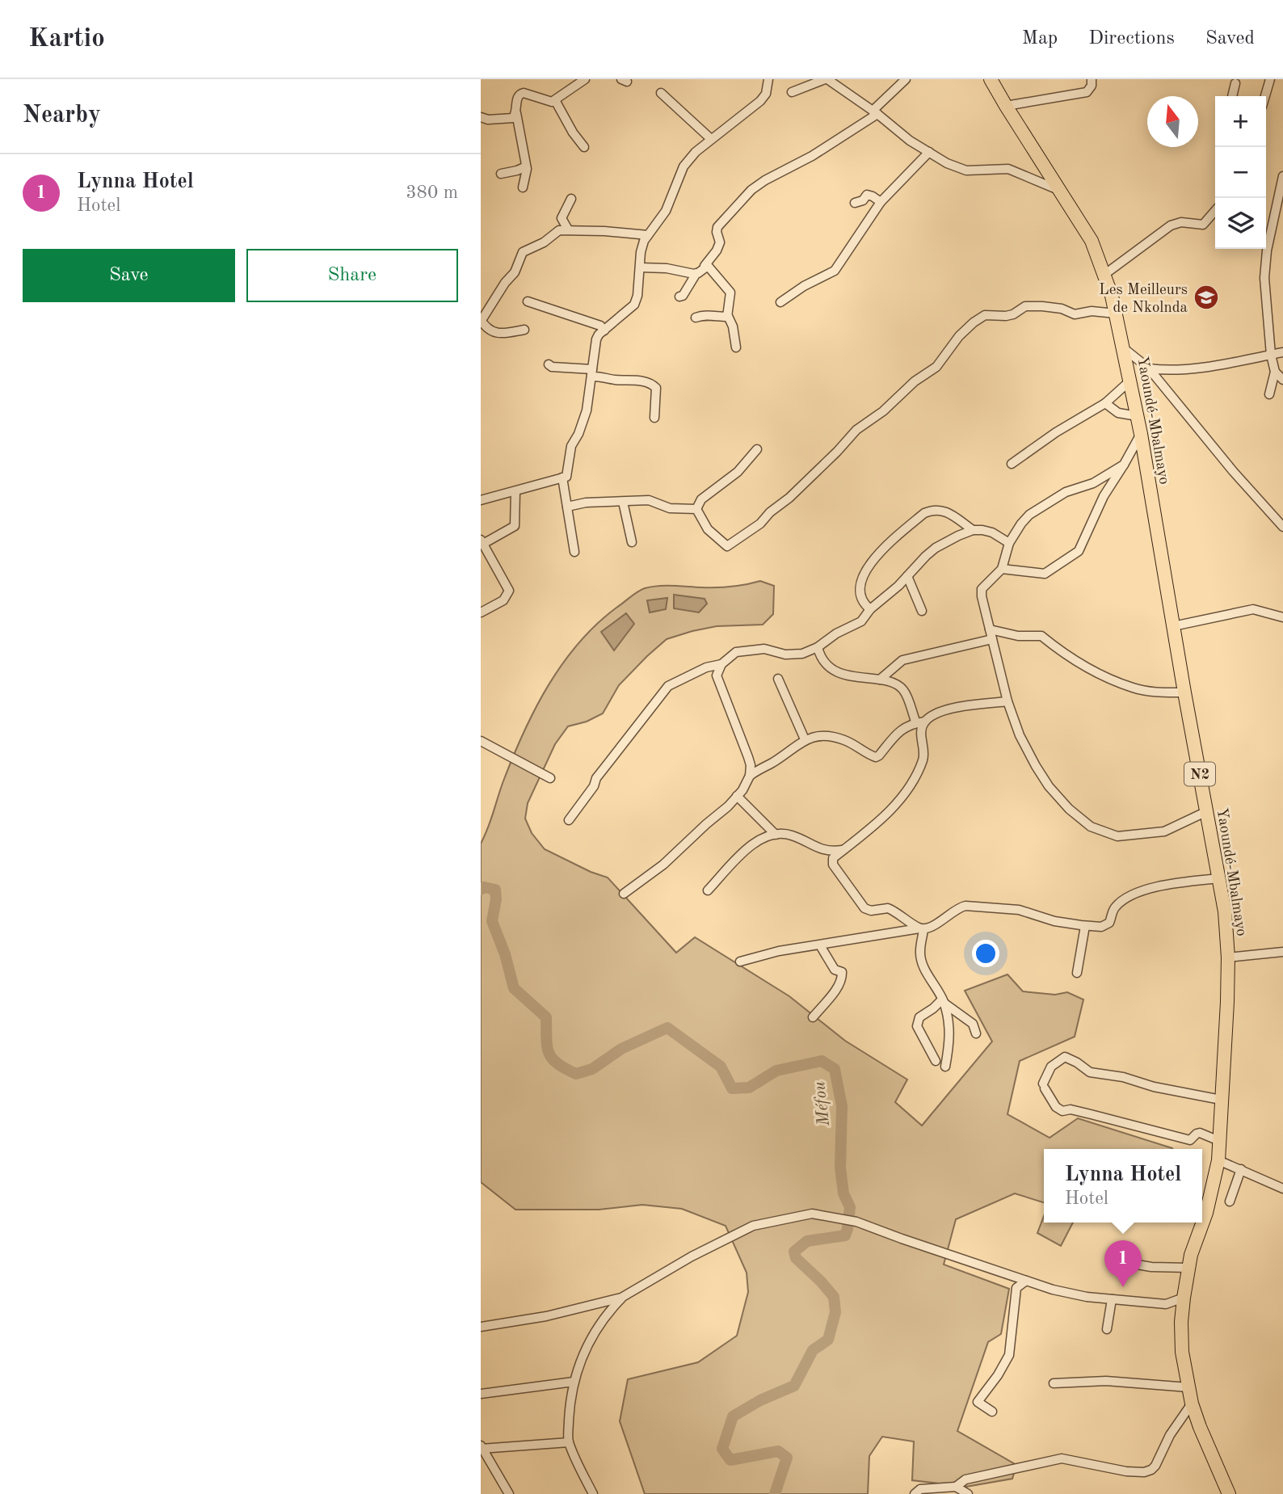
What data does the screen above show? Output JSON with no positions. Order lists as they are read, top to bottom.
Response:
{
  "streets": {
    "highway": ["Yaoundé-Mbalmayo", "N2"]
  },
  "water": ["Méfou"],
  "places": {
    "school or university": ["Les Meilleurs de Nkolnda"]
  },
  "north": "top",
  "page": {
    "header": "Kartio",
    "nav": ["Map", "Directions", "Saved"],
    "heading": "Nearby",
    "map_buttons": ["+", "−"],
    "list": [
      {
        "mark": "1",
        "name": "Lynna Hotel",
        "note": "Hotel",
        "value": "380 m"
      }
    ],
    "buttons": ["Save", "Share"],
    "popup": ["Lynna Hotel", "Hotel"],
    "pins": "1"
  }
}
